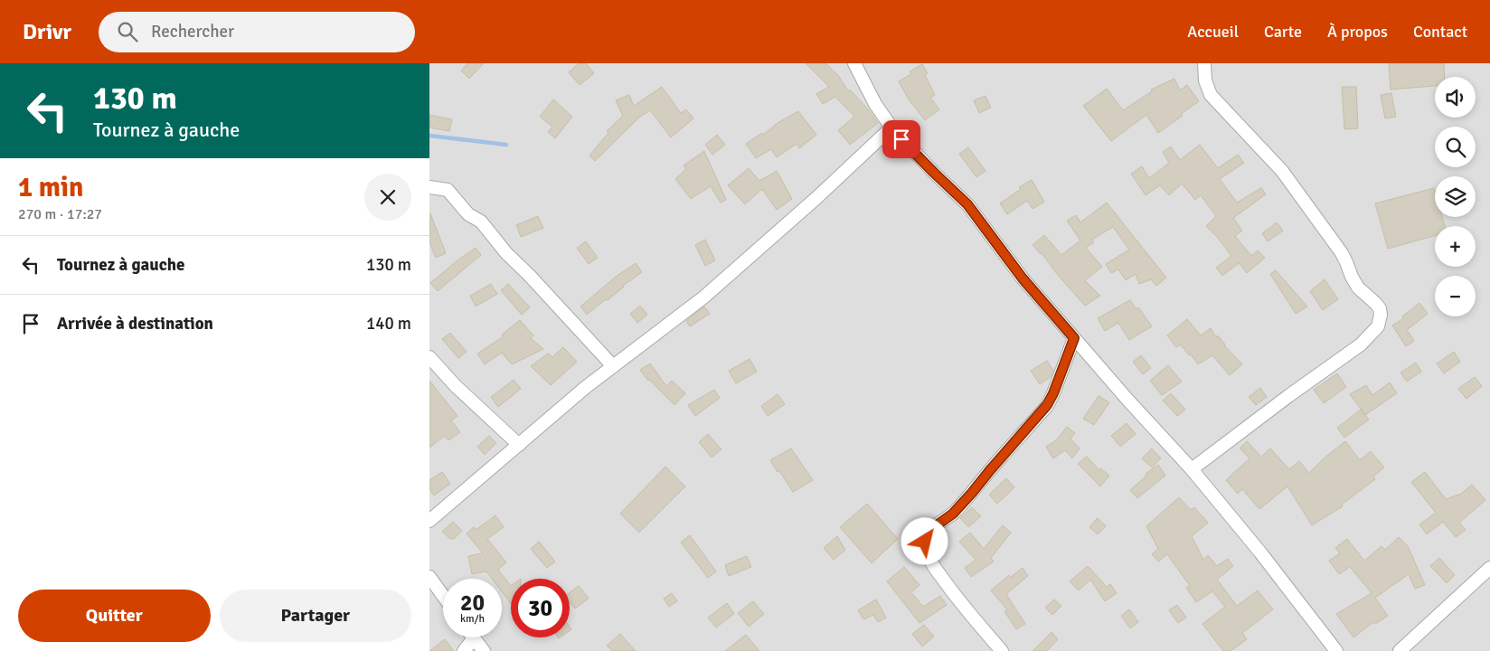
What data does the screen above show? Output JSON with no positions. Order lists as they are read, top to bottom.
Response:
{
  "page": {
    "header": "Drivr",
    "search": "Rechercher",
    "nav": [
      "Accueil",
      "Carte",
      "À propos",
      "Contact"
    ],
    "turn": ["130 m", "Tournez à gauche"],
    "map_buttons": ["+", "−"],
    "heading": ["1 min", "270 m · 17:27"],
    "list": [
      {
        "name": "Tournez à gauche",
        "value": "130 m"
      },
      {
        "name": "Arrivée à destination",
        "value": "140 m"
      }
    ],
    "speed": "20 km/h",
    "limit": "30",
    "buttons": ["Quitter", "Partager"]
  }
}
